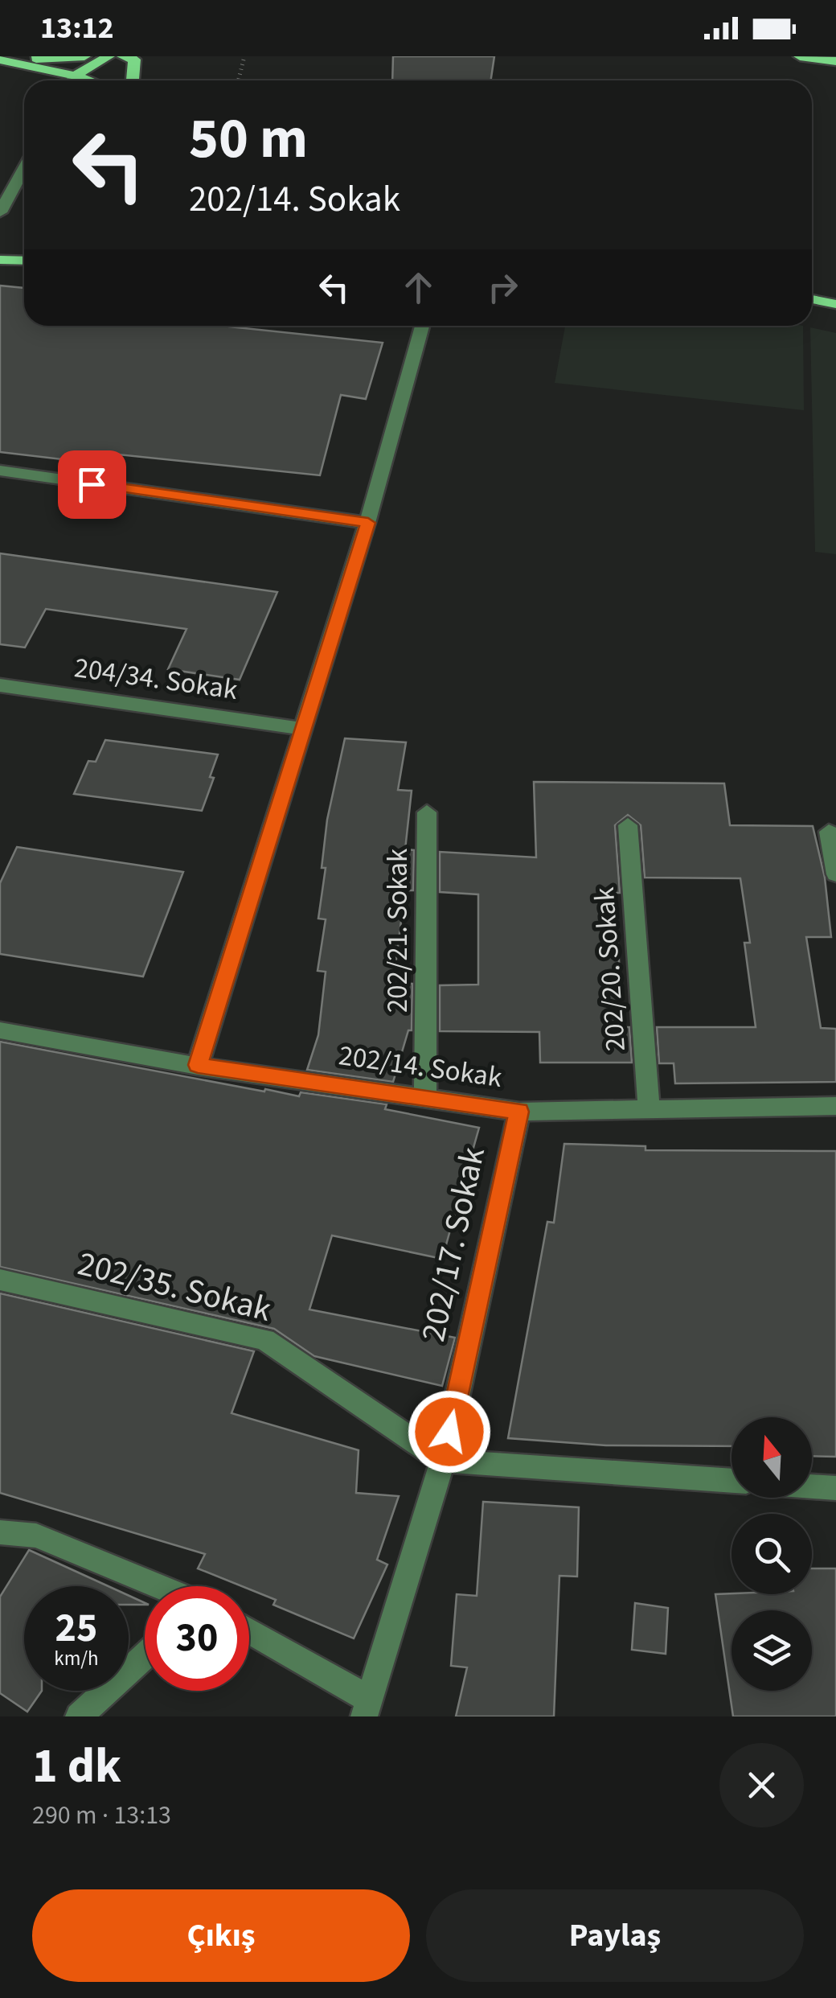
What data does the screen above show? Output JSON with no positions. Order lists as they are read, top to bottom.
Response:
{
  "streets": {
    "street": [
      "204/34. Sokak",
      "202/21. Sokak",
      "202/20. Sokak",
      "202/14. Sokak",
      "202/17. Sokak",
      "202/35. Sokak"
    ]
  },
  "crossings": [
    ["202/21. Sokak", "202/14. Sokak"],
    ["202/20. Sokak", "202/14. Sokak"],
    ["202/14. Sokak", "202/17. Sokak"],
    ["202/17. Sokak", "202/35. Sokak"]
  ],
  "north": "top",
  "page": {
    "status": "13:12",
    "turn": ["50 m", "202/14. Sokak"],
    "speed": "25 km/h",
    "limit": "30",
    "heading": ["1 dk", "290 m · 13:13"],
    "buttons": ["Çıkış", "Paylaş"]
  }
}
